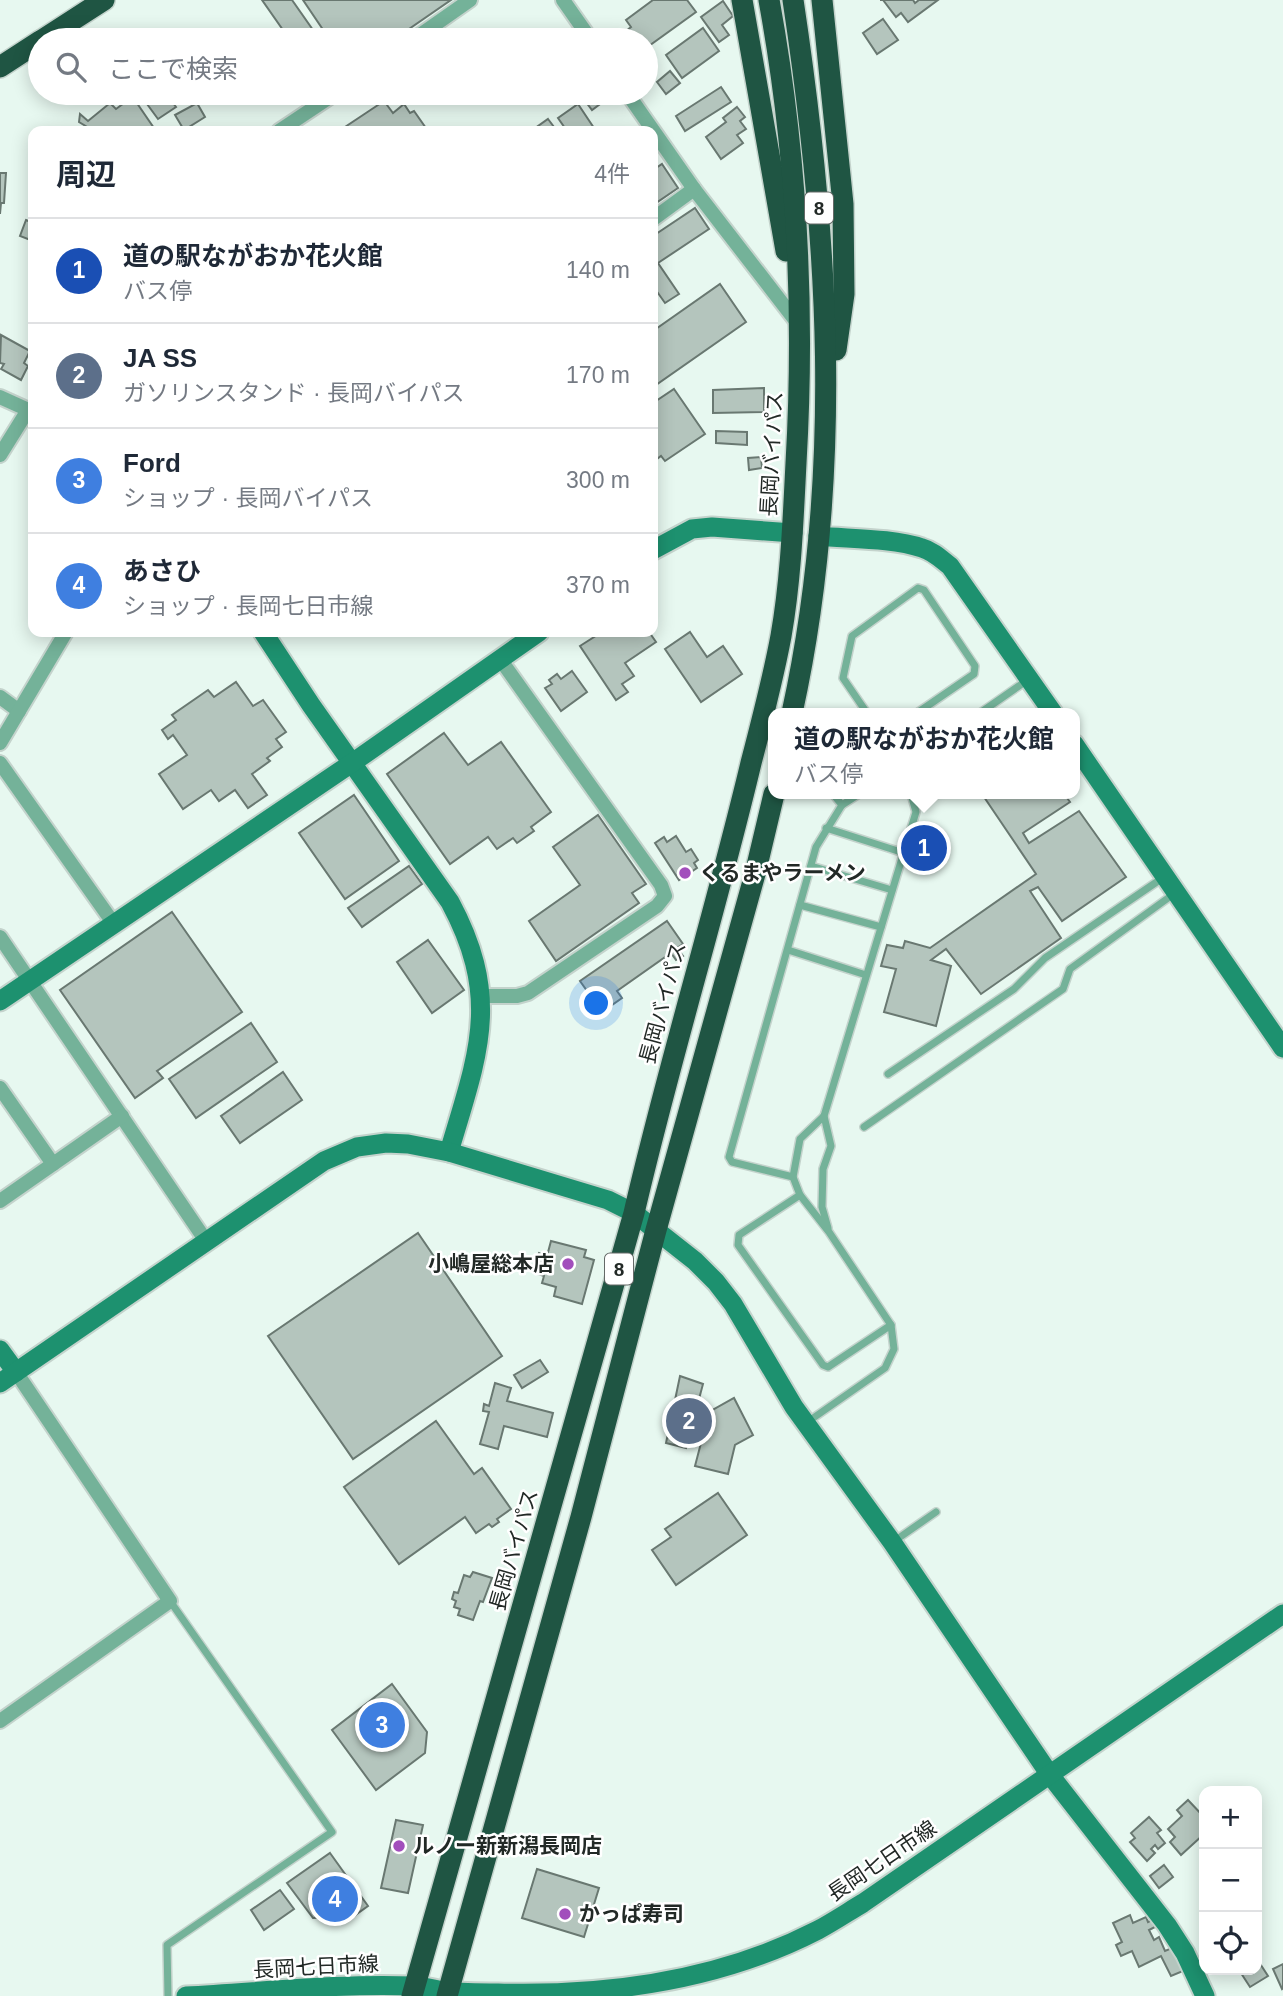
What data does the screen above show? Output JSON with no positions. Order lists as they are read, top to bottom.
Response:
{
  "streets": {
    "highway": ["8", "長岡バイパス"],
    "street": ["長岡七日市線"]
  },
  "crossings": [
    ["8", "長岡七日市線"],
    ["長岡バイパス", "長岡七日市線"]
  ],
  "places": [
    "くるまやラーメン",
    "小嶋屋総本店",
    "ルノー新新潟長岡店",
    "かっぱ寿司"
  ],
  "page": {
    "search": "ここで検索",
    "heading": ["周辺", "4件"],
    "list": [
      {
        "mark": "1",
        "name": "道の駅ながおか花火館",
        "note": "バス停",
        "value": "140 m"
      },
      {
        "mark": "2",
        "name": "JA SS",
        "note": "ガソリンスタンド · 長岡バイパス",
        "value": "170 m"
      },
      {
        "mark": "3",
        "name": "Ford",
        "note": "ショップ · 長岡バイパス",
        "value": "300 m"
      },
      {
        "mark": "4",
        "name": "あさひ",
        "note": "ショップ · 長岡七日市線",
        "value": "370 m"
      }
    ],
    "popup": ["道の駅ながおか花火館", "バス停"],
    "pins": [
      "1",
      "2",
      "3",
      "4"
    ],
    "map_buttons": ["+", "−"]
  }
}
